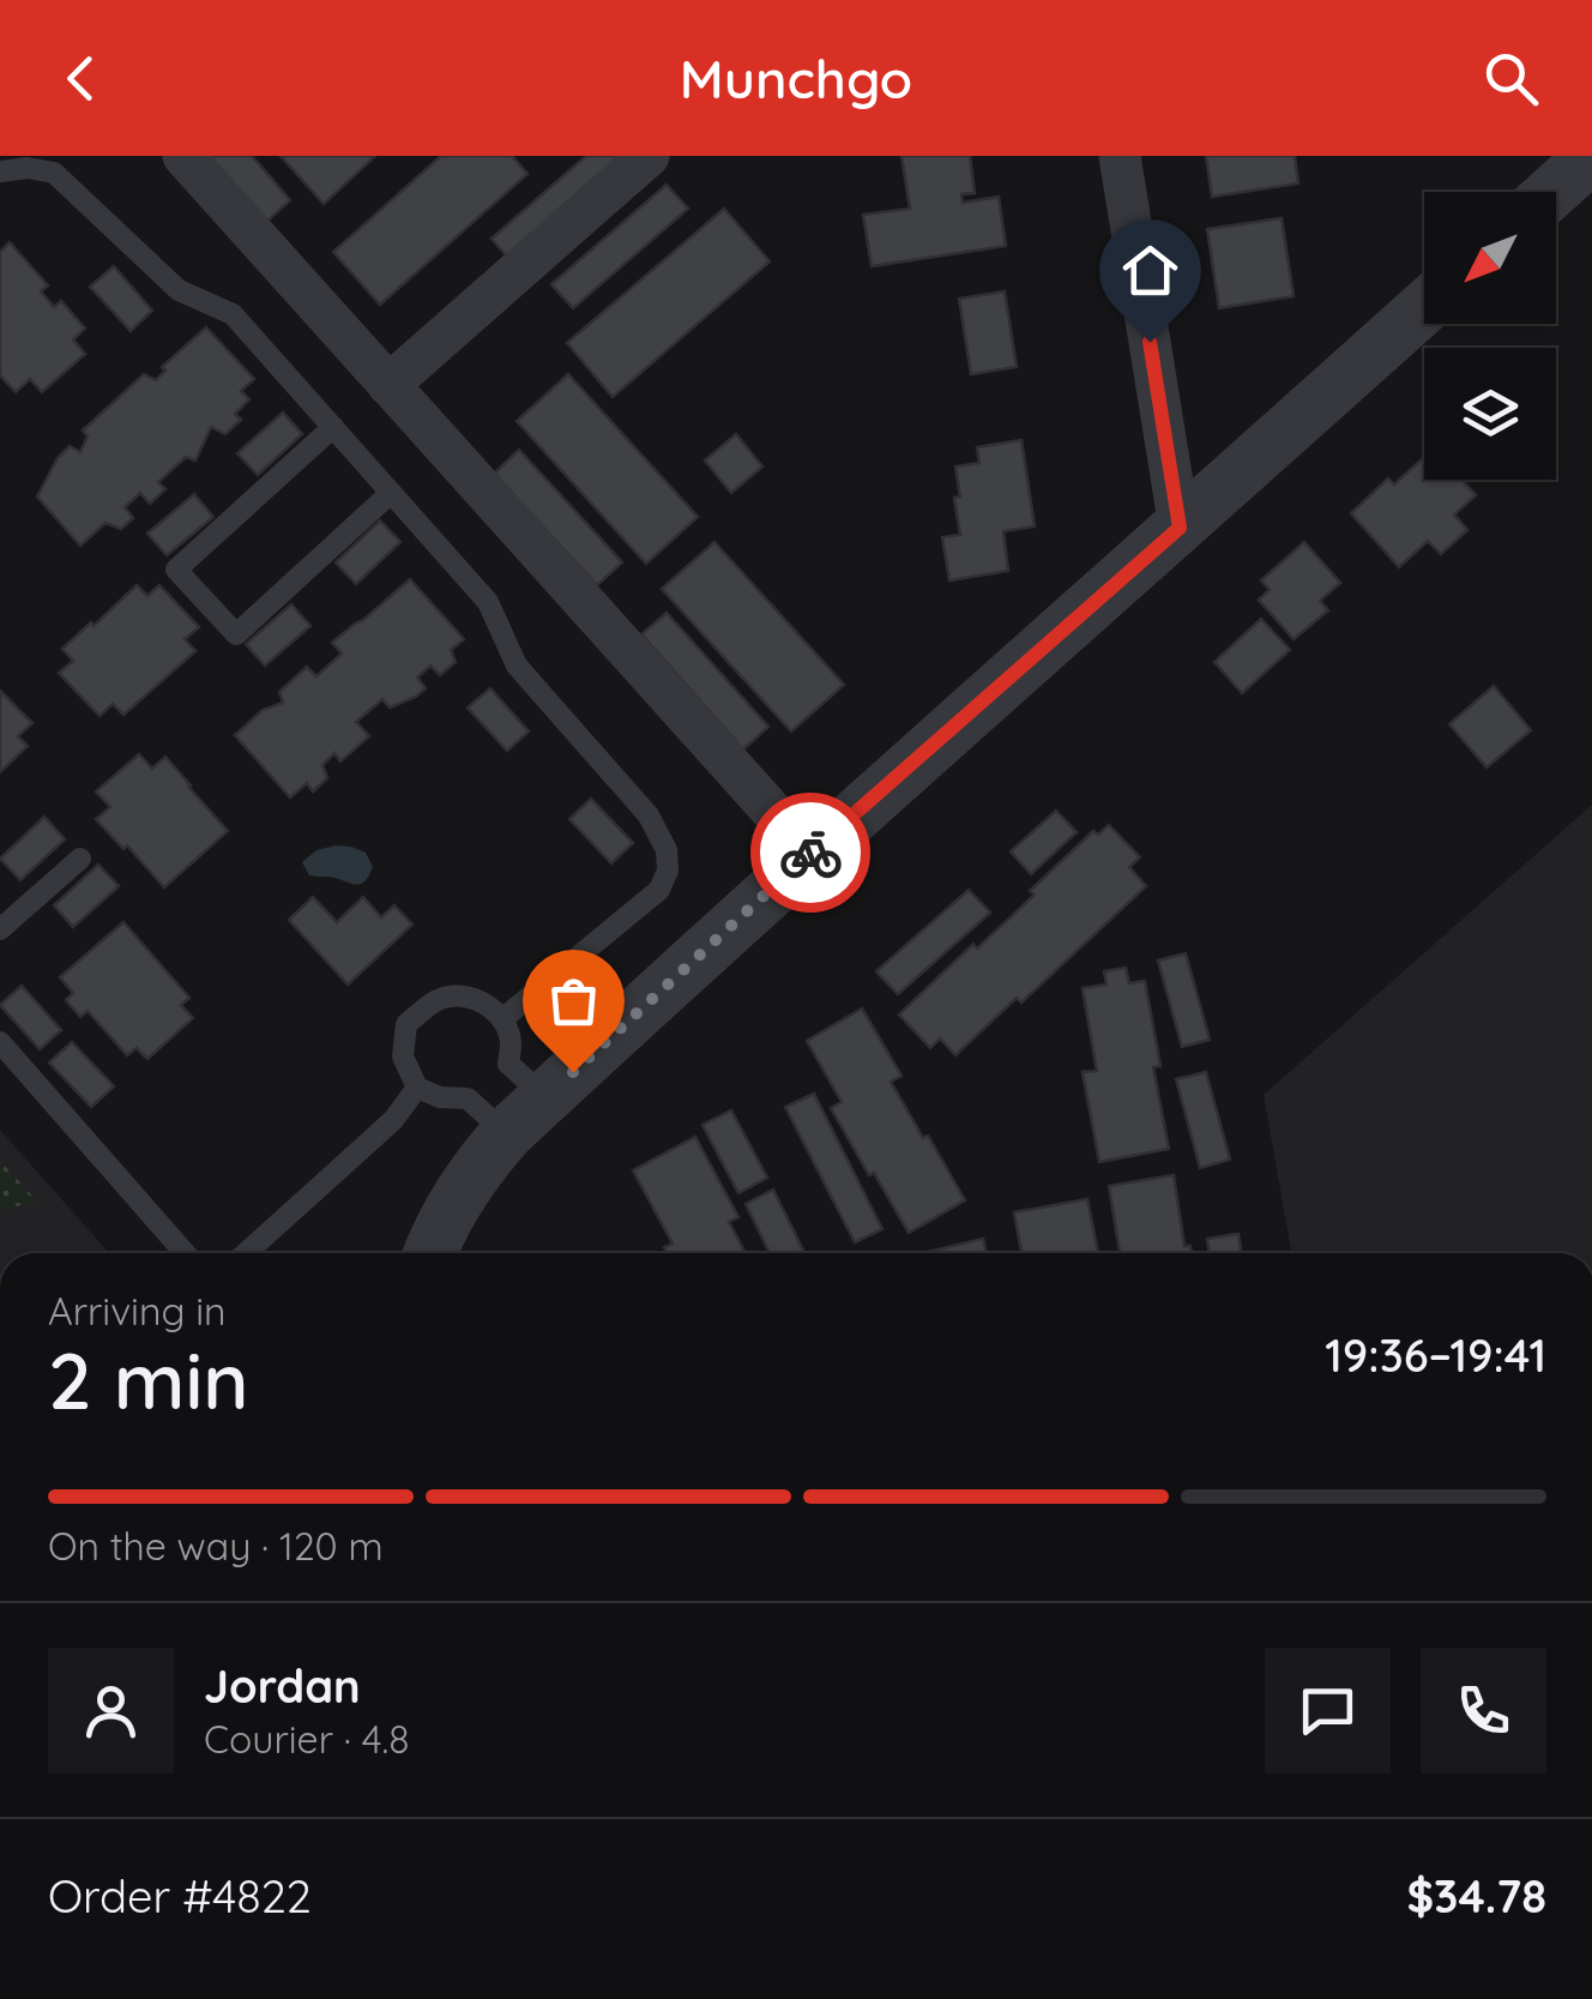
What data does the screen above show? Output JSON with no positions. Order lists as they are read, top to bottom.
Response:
{
  "north": "bottom left",
  "page": {
    "header": "Munchgo",
    "heading": ["2 min", "Arriving in", "19:36–19:41"],
    "panel": [
      "Jordan",
      "Courier · 4.8",
      "Order #4822",
      "$34.78"
    ],
    "bar": "On the way · 120 m"
  }
}
